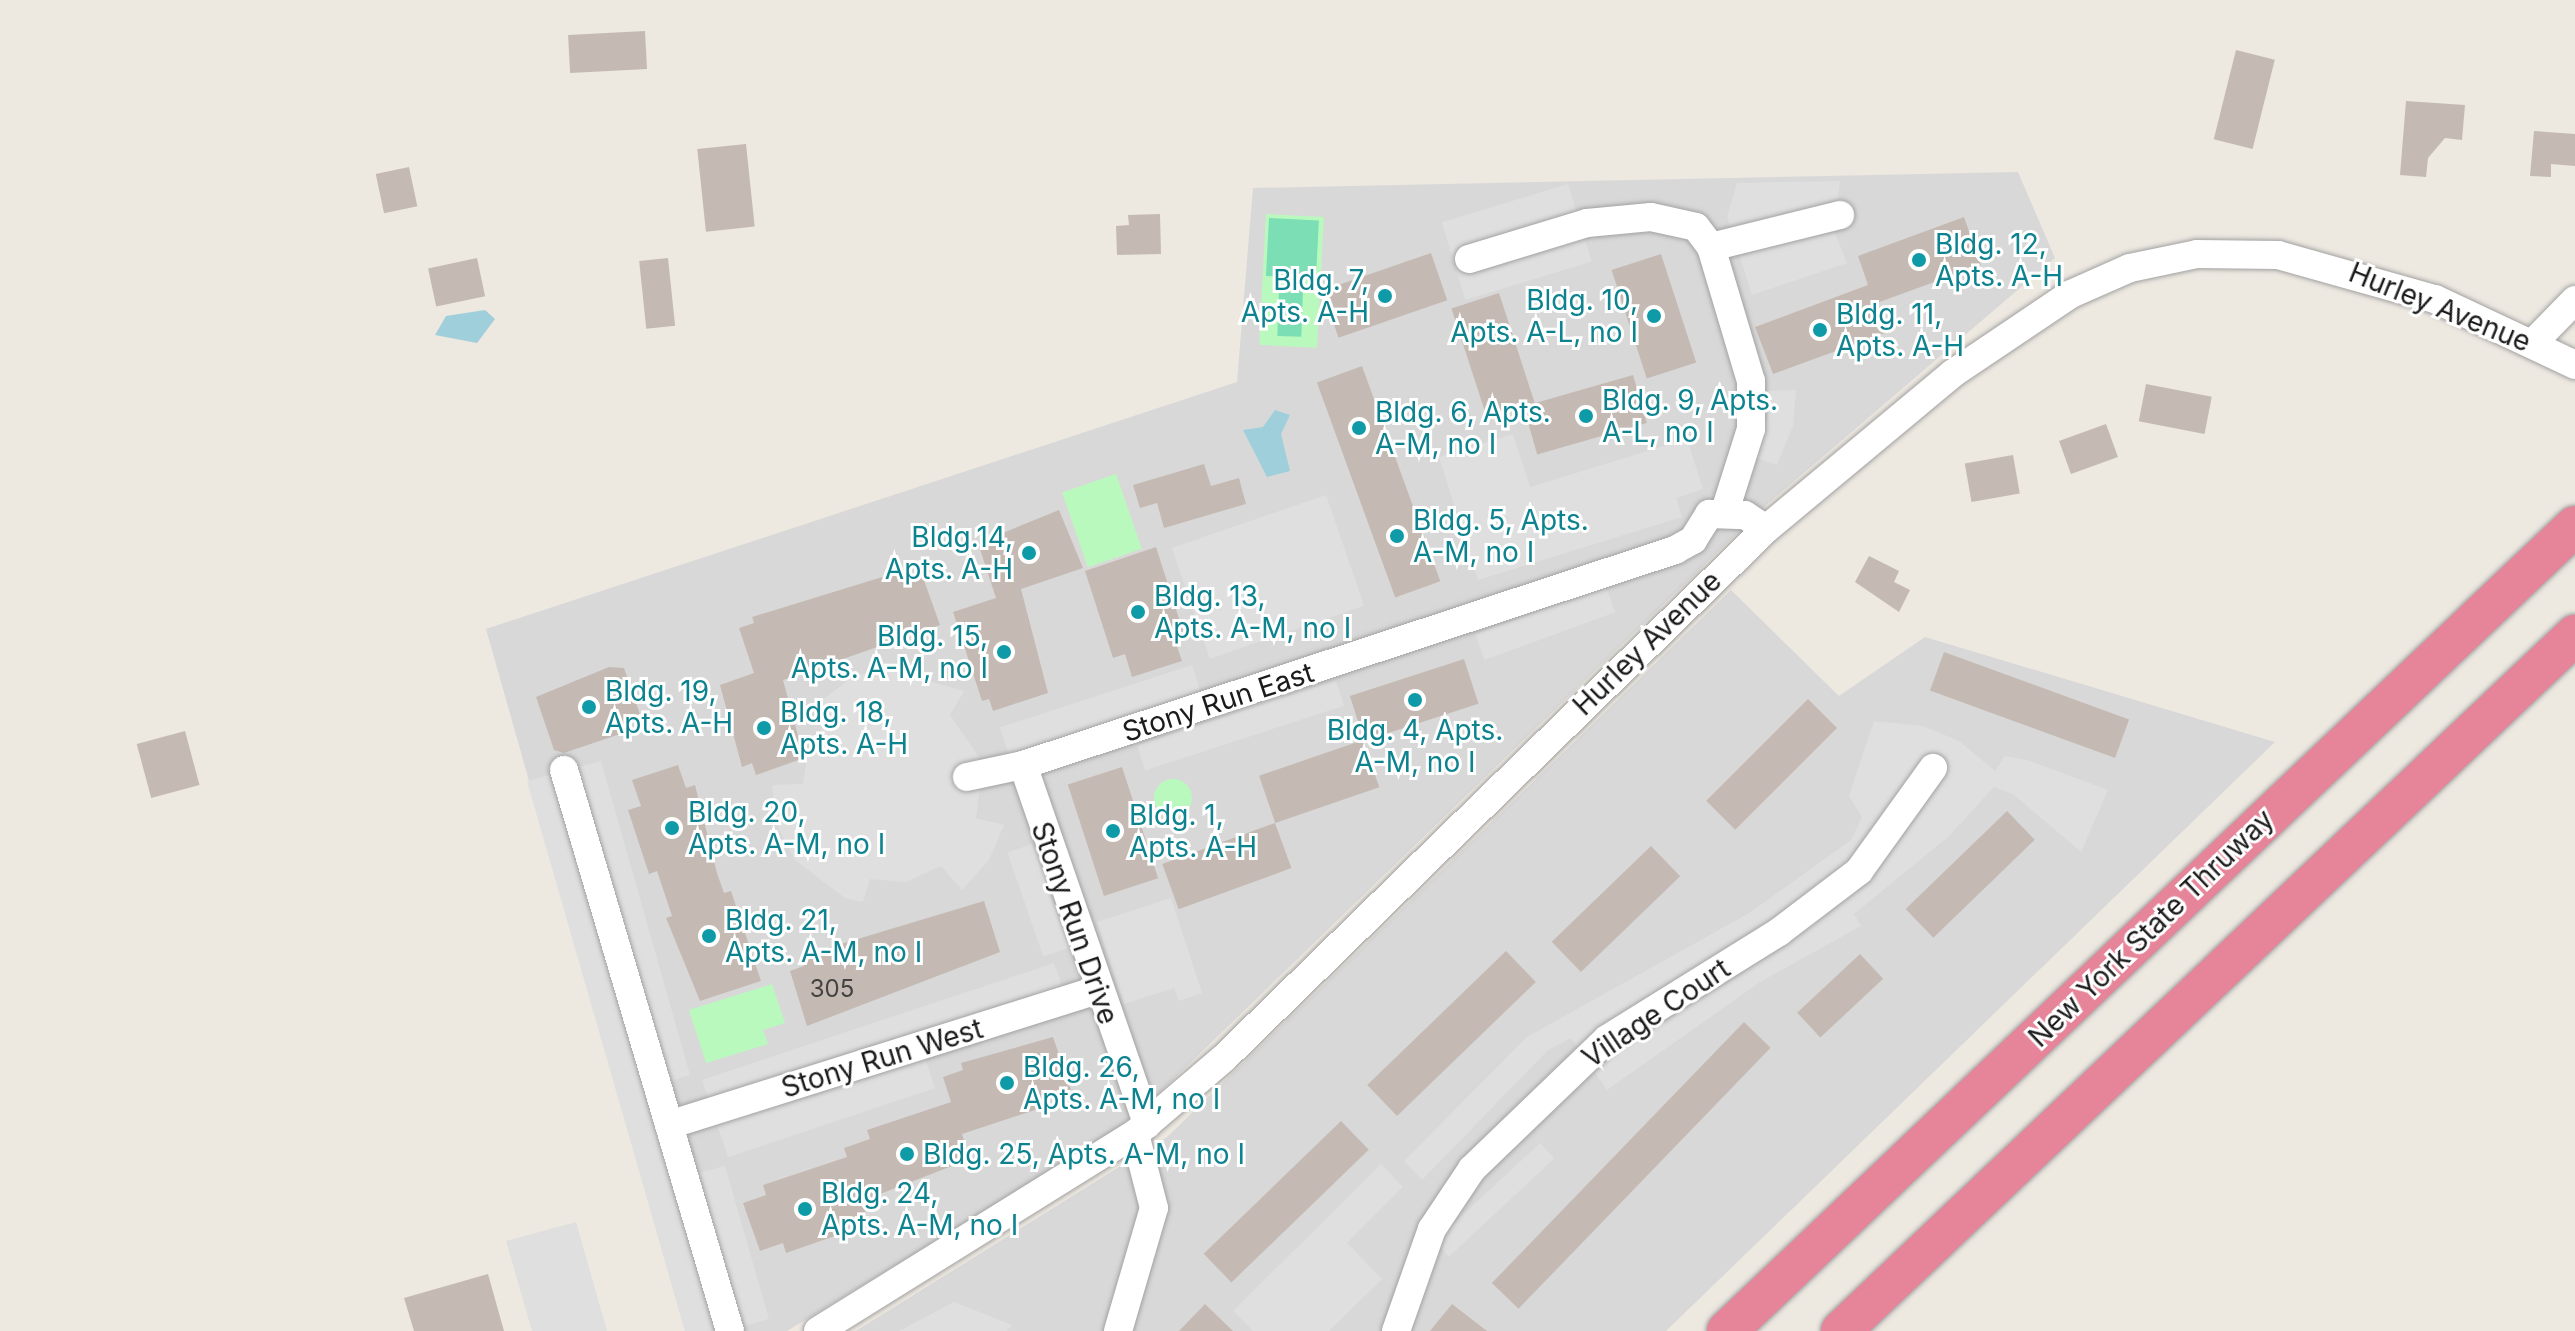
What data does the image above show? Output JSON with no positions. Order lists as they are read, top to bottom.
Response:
{
  "streets": {
    "highway": ["New York State Thruway"],
    "street": [
      "Hurley Avenue",
      "Stony Run East",
      "Stony Run Drive",
      "Village Court",
      "Stony Run West"
    ]
  },
  "crossings": [
    ["Hurley Avenue", "Stony Run Drive"],
    ["Stony Run East", "Stony Run Drive"],
    ["Stony Run Drive", "Stony Run West"]
  ],
  "places": [
    "Bldg. 12, Apts. A-H",
    "Bldg. 7, Apts. A-H",
    "Bldg. 10, Apts. A-L, no I",
    "Bldg. 11, Apts. A-H",
    "Bldg. 9, Apts. A-L, no I",
    "Bldg. 6, Apts. A-M, no I",
    "Bldg. 5, Apts. A-M, no I",
    "Bldg.14, Apts. A-H",
    "Bldg. 13, Apts. A-M, no I",
    "Bldg. 15, Apts. A-M, no I",
    "Bldg. 4, Apts. A-M, no I",
    "Bldg. 19, Apts. A-H",
    "Bldg. 18, Apts. A-H",
    "Bldg. 20, Apts. A-M, no I",
    "Bldg. 1, Apts. A-H",
    "Bldg. 21, Apts. A-M, no I",
    "Bldg. 26, Apts. A-M, no I",
    "Bldg. 25, Apts. A-M, no I",
    "Bldg. 24, Apts. A-M, no I"
  ],
  "house_numbers": ["305"]
}
